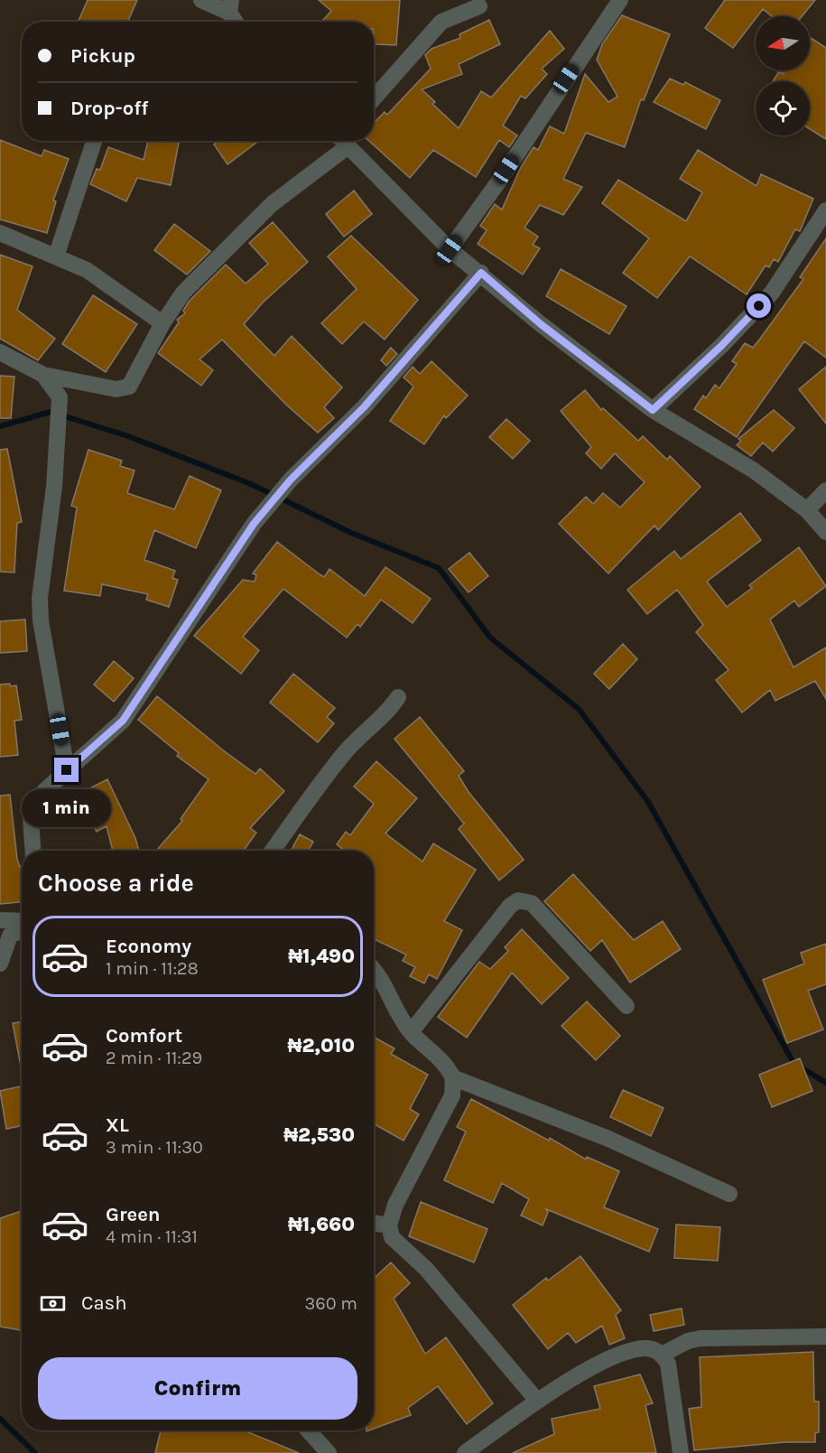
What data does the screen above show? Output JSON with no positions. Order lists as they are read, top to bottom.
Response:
{
  "north": "left",
  "page": {
    "banner": ["Pickup", "Drop-off"],
    "bubble": "1 min",
    "heading": "Choose a ride",
    "list": [
      {
        "name": "Economy",
        "note": "1 min · 11:28",
        "value": "₦1,490"
      },
      {
        "name": "Comfort",
        "note": "2 min · 11:29",
        "value": "₦2,010"
      },
      {
        "name": "XL",
        "note": "3 min · 11:30",
        "value": "₦2,530"
      },
      {
        "name": "Green",
        "note": "4 min · 11:31",
        "value": "₦1,660"
      }
    ],
    "pay": ["Cash", "360 m"],
    "buttons": "Confirm"
  }
}
